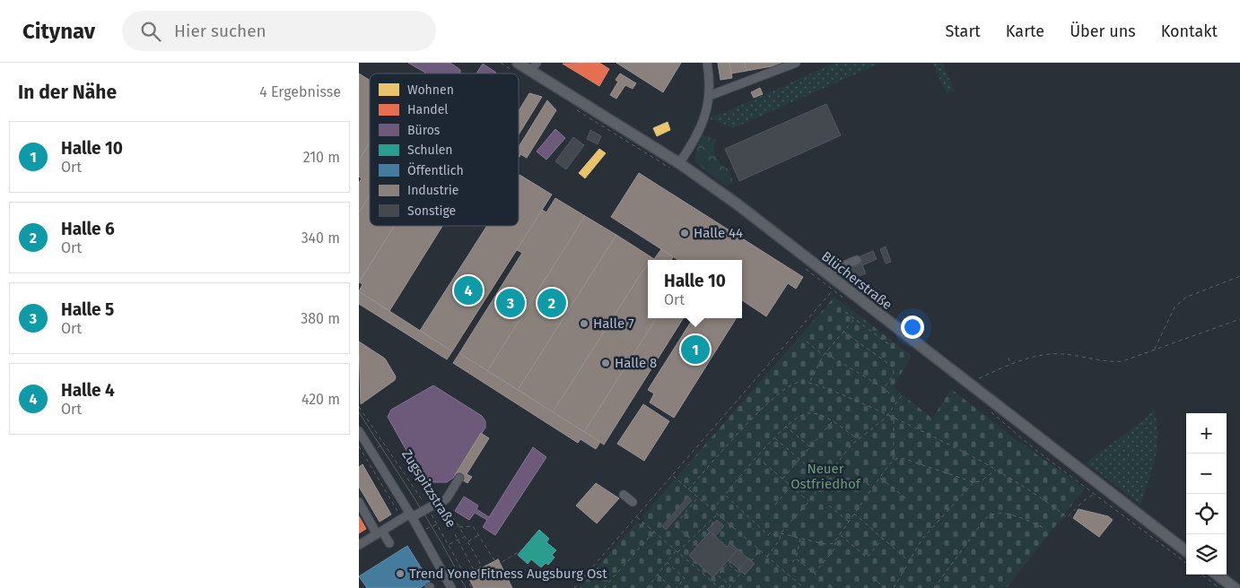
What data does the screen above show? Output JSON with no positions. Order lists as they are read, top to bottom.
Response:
{
  "streets": {
    "main road": ["Blücherstraße"],
    "path": ["Zugspitzstraße"]
  },
  "parks": ["Neuer Ostfriedhof"],
  "places": [
    "Halle 44",
    "Halle 7",
    "Halle 8",
    "Trend Yone Fitness Augsburg Ost"
  ],
  "legend": [
    "Wohnen",
    "Handel",
    "Büros",
    "Schulen",
    "Öffentlich",
    "Industrie",
    "Sonstige"
  ],
  "page": {
    "header": "Citynav",
    "search": "Hier suchen",
    "nav": [
      "Start",
      "Karte",
      "Über uns",
      "Kontakt"
    ],
    "heading": ["In der Nähe", "4 Ergebnisse"],
    "list": [
      {
        "mark": "1",
        "name": "Halle 10",
        "note": "Ort",
        "value": "210 m"
      },
      {
        "mark": "2",
        "name": "Halle 6",
        "note": "Ort",
        "value": "340 m"
      },
      {
        "mark": "3",
        "name": "Halle 5",
        "note": "Ort",
        "value": "380 m"
      },
      {
        "mark": "4",
        "name": "Halle 4",
        "note": "Ort",
        "value": "420 m"
      }
    ],
    "popup": ["Halle 10", "Ort"],
    "pins": [
      "4",
      "2",
      "3",
      "1"
    ],
    "map_buttons": ["+", "−"]
  }
}
